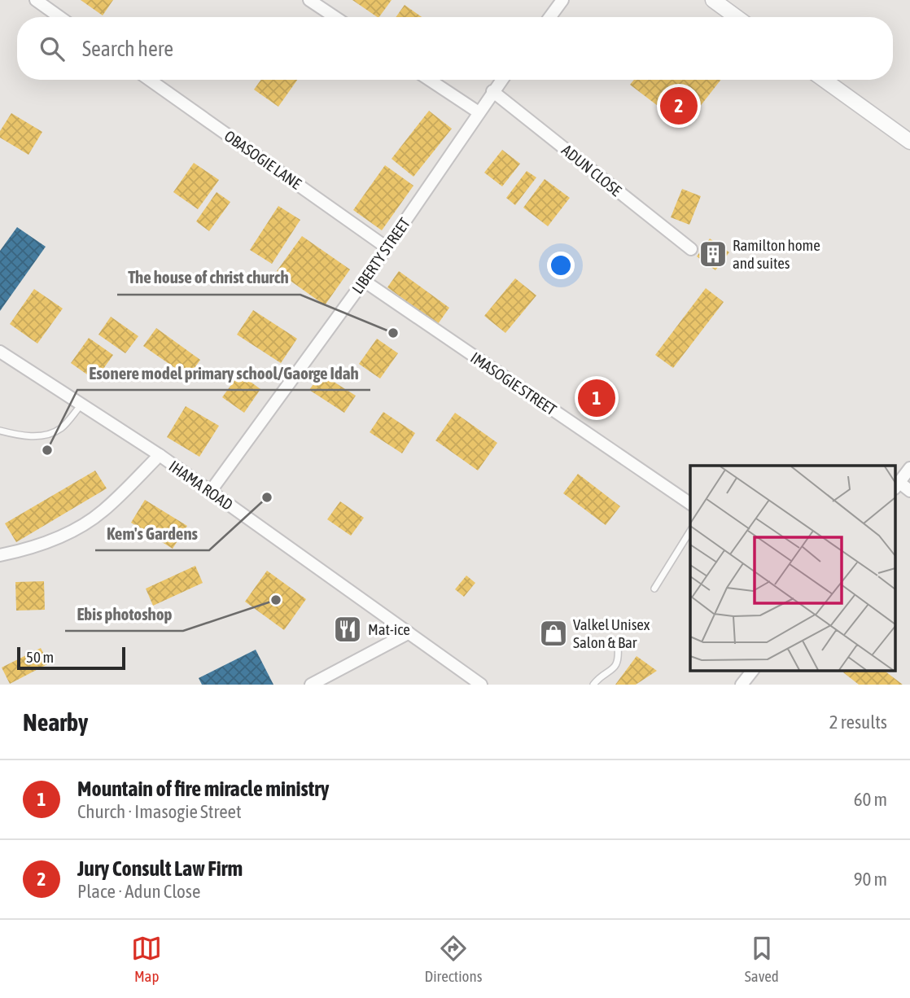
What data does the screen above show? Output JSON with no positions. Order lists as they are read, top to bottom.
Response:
{
  "streets": {
    "street": [
      "OBASOGIE LANE",
      "ADUN CLOSE",
      "LIBERTY STREET",
      "IMASOGIE STREET",
      "IHAMA ROAD"
    ]
  },
  "crossings": [
    ["OBASOGIE LANE", "LIBERTY STREET"],
    ["ADUN CLOSE", "LIBERTY STREET"],
    ["LIBERTY STREET", "IMASOGIE STREET"],
    ["LIBERTY STREET", "IHAMA ROAD"]
  ],
  "places": {
    "building": ["Ramilton home and suites"],
    "other": [
      "The house of christ church",
      "Esonere model primary school/Gaorge Idah",
      "Kem's Gardens",
      "Ebis photoshop"
    ],
    "restaurant": ["Mat-ice"],
    "shop": ["Valkel Unisex Salon & Bar"]
  },
  "scale_bar": "50 m",
  "page": {
    "search": "Search here",
    "pins": ["2", "1"],
    "scale": "50 m",
    "heading": ["Nearby", "2 results"],
    "list": [
      {
        "mark": "1",
        "name": "Mountain of fire miracle ministry",
        "note": "Church · Imasogie Street",
        "value": "60 m"
      },
      {
        "mark": "2",
        "name": "Jury Consult Law Firm",
        "note": "Place · Adun Close",
        "value": "90 m"
      }
    ],
    "nav": ["Map", "Directions", "Saved"]
  }
}
